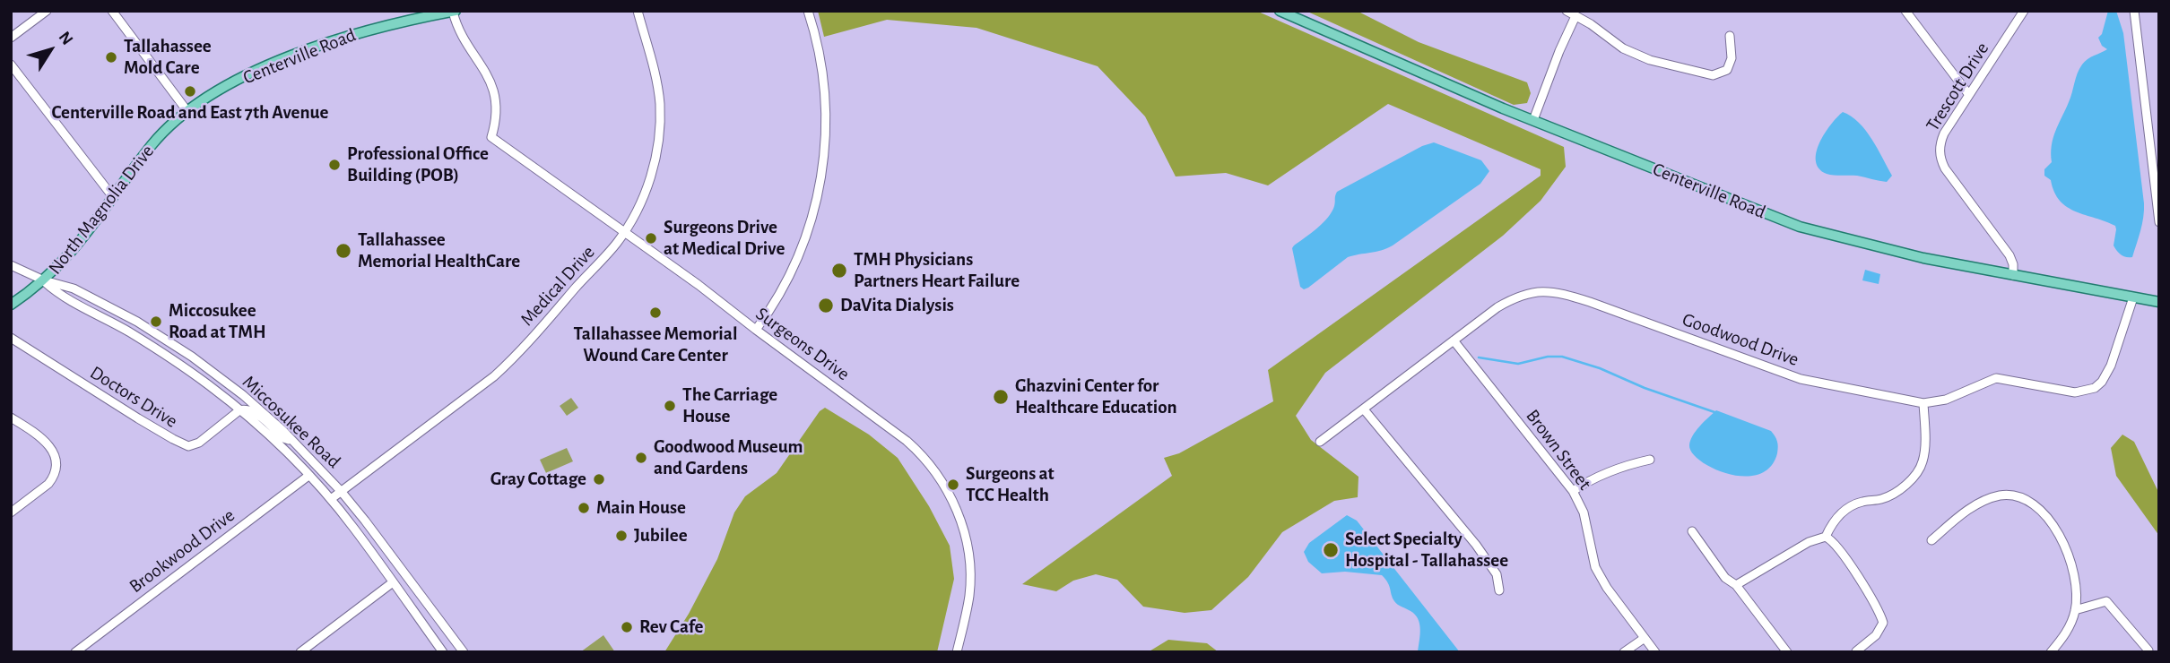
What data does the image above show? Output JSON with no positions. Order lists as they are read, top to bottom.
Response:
{
  "streets": {
    "main road": ["Centerville Road", "North Magnolia Drive"],
    "street": [
      "Trescott Drive",
      "Medical Drive",
      "Goodwood Drive",
      "Surgeons Drive",
      "Doctors Drive",
      "Miccosukee Road",
      "Brown Street",
      "Brookwood Drive"
    ]
  },
  "crossings": [
    ["Centerville Road", "Trescott Drive"],
    ["Centerville Road", "North Magnolia Drive"],
    ["Centerville Road", "Goodwood Drive"],
    ["Centerville Road", "Surgeons Drive"],
    ["North Magnolia Drive", "Miccosukee Road"],
    ["Medical Drive", "Surgeons Drive"],
    ["Medical Drive", "Miccosukee Road"],
    ["Goodwood Drive", "Brown Street"],
    ["Doctors Drive", "Miccosukee Road"],
    ["Miccosukee Road", "Brookwood Drive"]
  ],
  "places": [
    "Tallahassee Mold Care",
    "Centerville Road and East 7th Avenue",
    "Professional Office Building (POB)",
    "Surgeons Drive at Medical Drive",
    "Tallahassee Memorial HealthCare",
    "TMH Physicians Partners Heart Failure",
    "DaVita Dialysis",
    "Tallahassee Memorial Wound Care Center",
    "Miccosukee Road at TMH",
    "Ghazvini Center for Healthcare Education",
    "The Carriage House",
    "Goodwood Museum and Gardens",
    "Gray Cottage",
    "Surgeons at TCC Health",
    "Main House",
    "Jubilee",
    "Select Specialty Hospital - Tallahassee",
    "Rev Cafe"
  ],
  "north": "top right"
}
